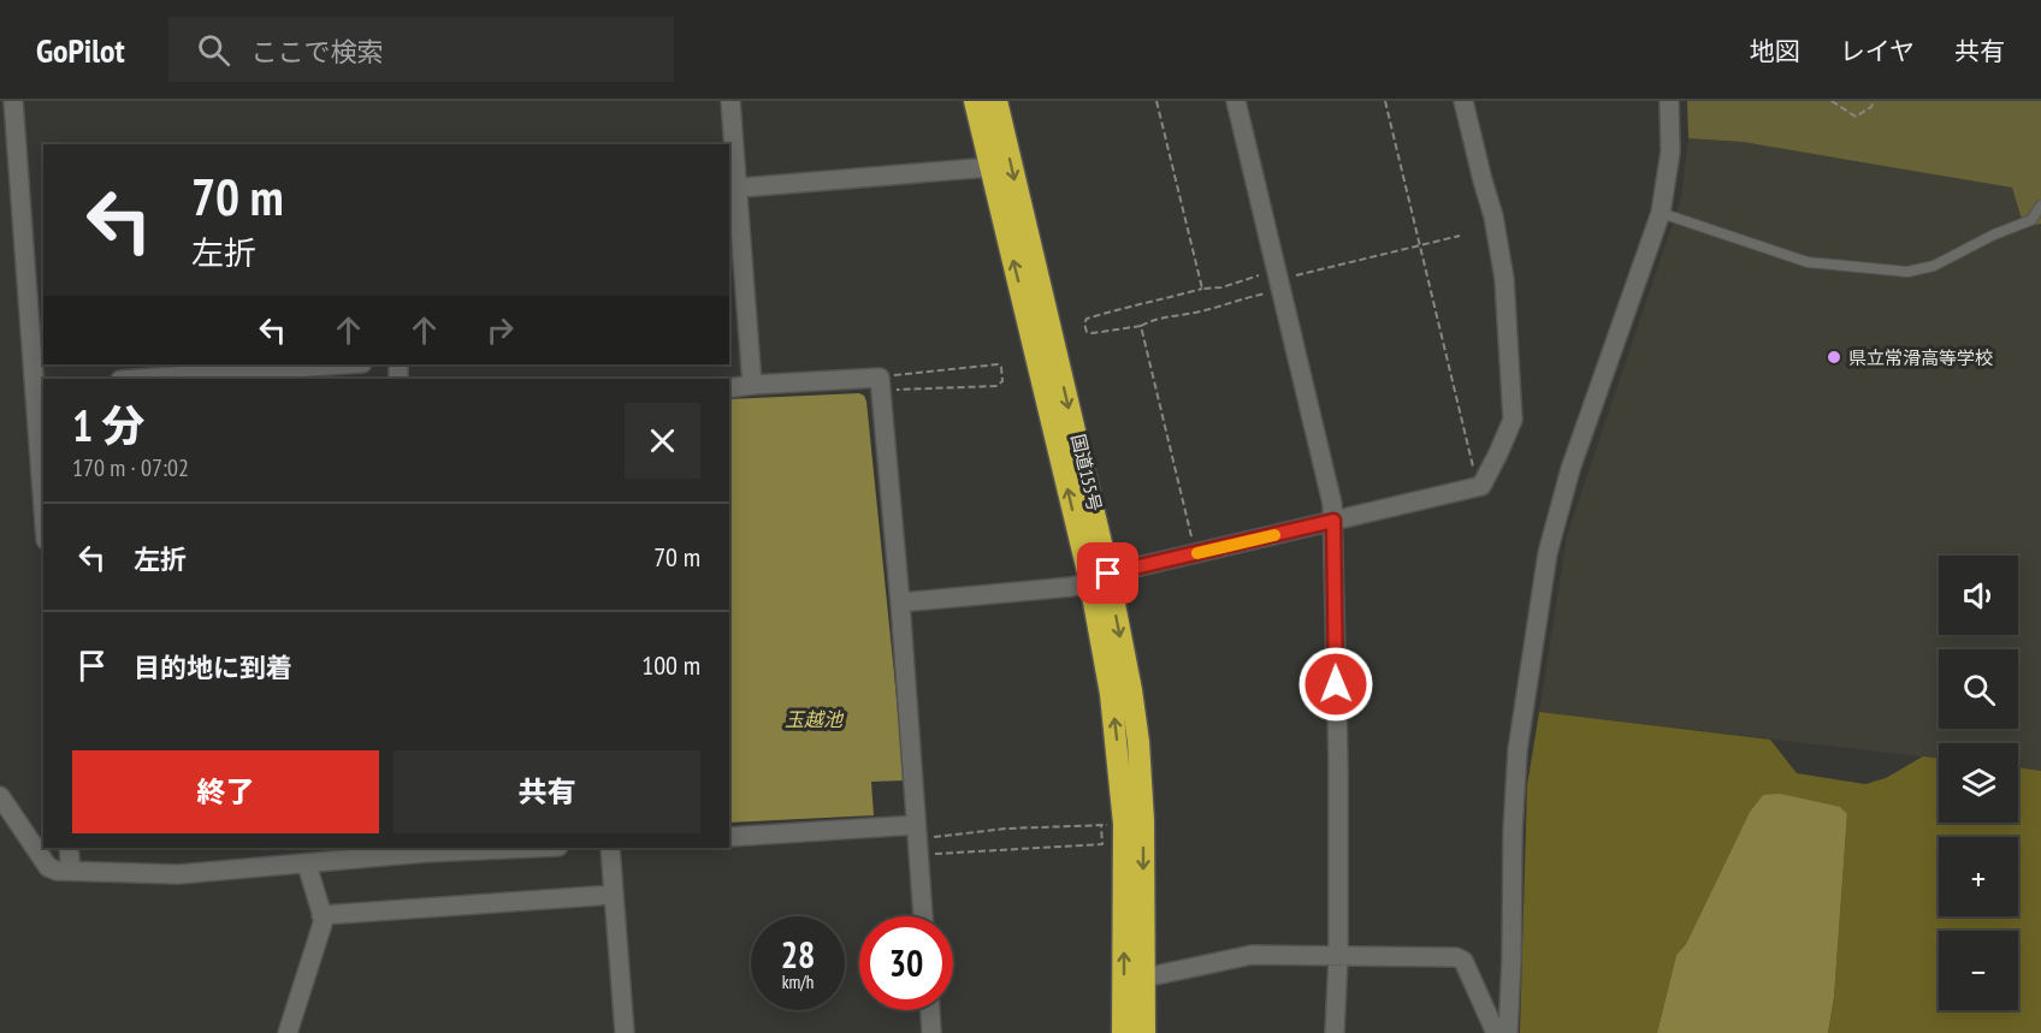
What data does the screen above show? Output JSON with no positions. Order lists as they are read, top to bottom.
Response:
{
  "streets": {
    "highway": ["国道155号"]
  },
  "water": ["玉越池"],
  "places": ["県立常滑高等学校"],
  "page": {
    "header": "GoPilot",
    "search": "ここで検索",
    "nav": ["地図", "レイヤ", "共有"],
    "turn": ["70 m", "左折"],
    "heading": ["1 分", "170 m · 07:02"],
    "list": [
      {
        "name": "左折",
        "value": "70 m"
      },
      {
        "name": "目的地に到着",
        "value": "100 m"
      }
    ],
    "map_buttons": ["+", "−"],
    "buttons": ["終了", "共有"],
    "speed": "28 km/h",
    "limit": "30"
  }
}
